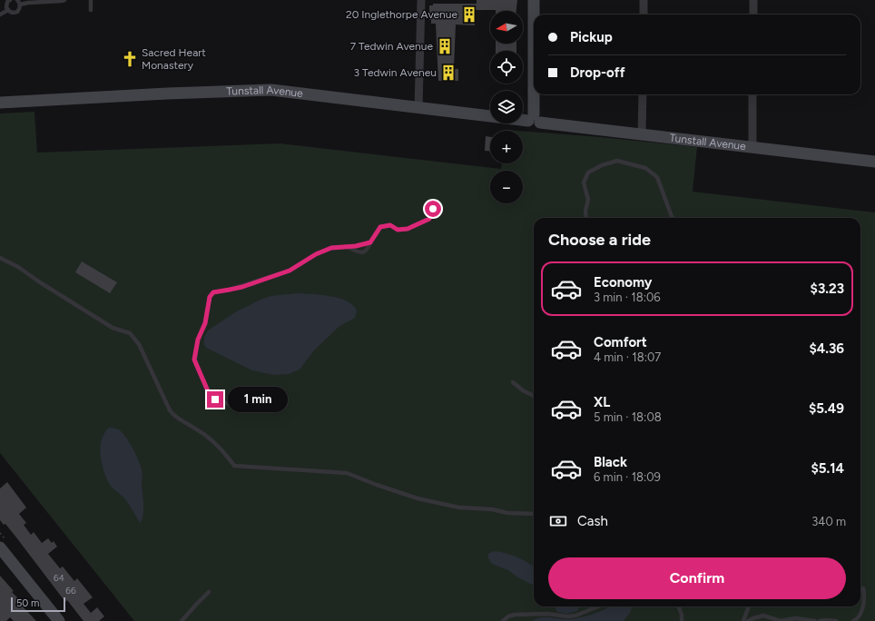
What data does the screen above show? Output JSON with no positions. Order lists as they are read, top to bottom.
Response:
{
  "streets": {
    "street": ["Tunstall Avenue"]
  },
  "places": {
    "building": ["20 Inglethorpe Avenue", "7 Tedwin Avenue", "3 Tedwin Aveneu"],
    "church": ["Sacred Heart Monastery"]
  },
  "house_numbers": ["64", "66"],
  "scale_bar": "50 m",
  "north": "left",
  "page": {
    "map_buttons": ["+", "−"],
    "banner": ["Pickup", "Drop-off"],
    "heading": "Choose a ride",
    "list": [
      {
        "name": "Economy",
        "note": "3 min · 18:06",
        "value": "$3.23"
      },
      {
        "name": "Comfort",
        "note": "4 min · 18:07",
        "value": "$4.36"
      },
      {
        "name": "XL",
        "note": "5 min · 18:08",
        "value": "$5.49"
      },
      {
        "name": "Black",
        "note": "6 min · 18:09",
        "value": "$5.14"
      }
    ],
    "bubble": "1 min",
    "pay": ["Cash", "340 m"],
    "buttons": "Confirm",
    "scale": "50 m"
  }
}
